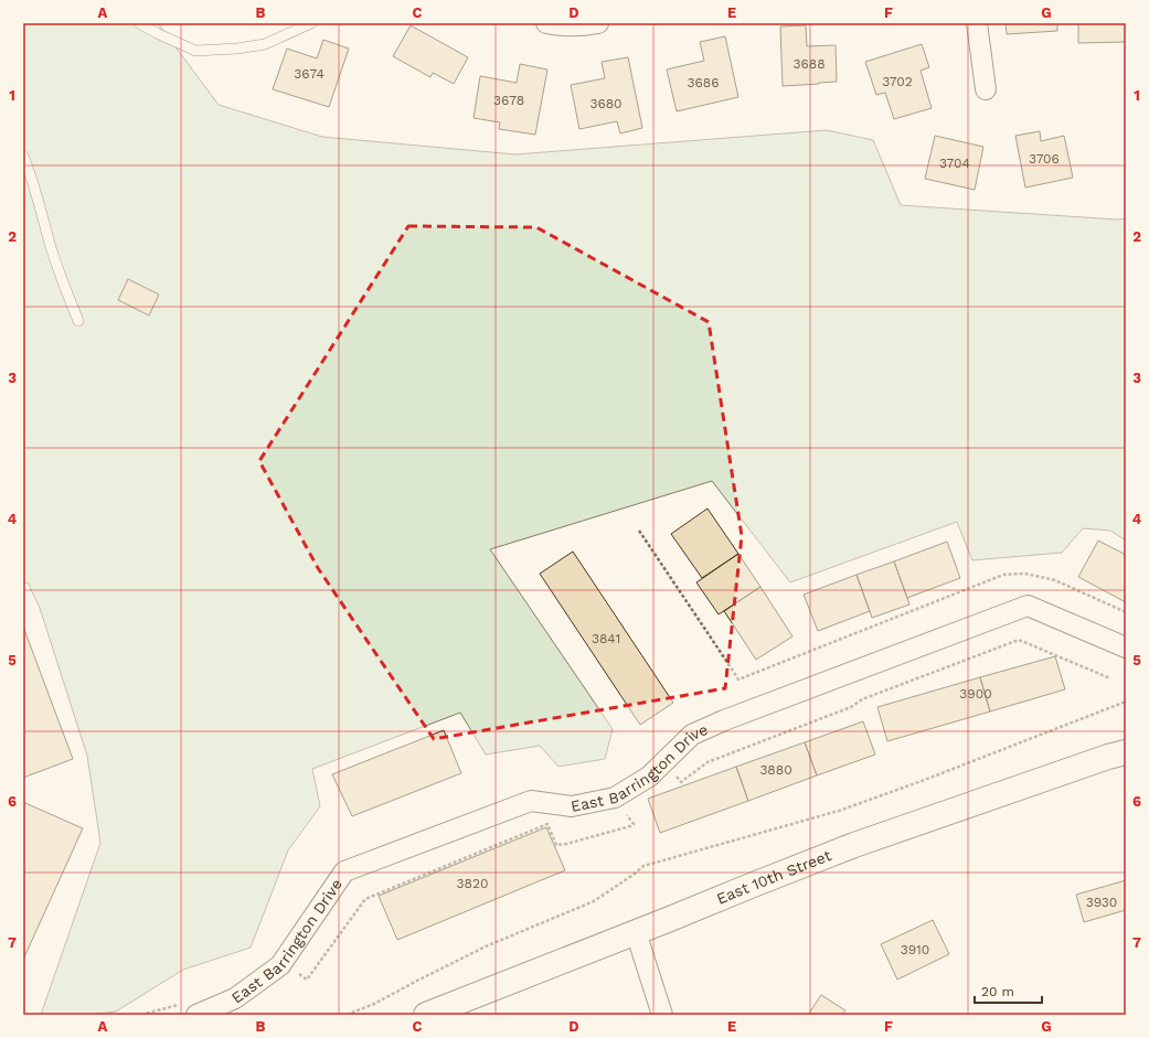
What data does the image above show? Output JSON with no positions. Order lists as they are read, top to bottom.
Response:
{
  "streets": {
    "main road": ["East 10th Street"],
    "street": ["East Barrington Drive"]
  },
  "house_numbers": [
    "3688",
    "3674",
    "3702",
    "3686",
    "3678",
    "3680",
    "3706",
    "3704",
    "3841",
    "3900",
    "3880",
    "3820",
    "3930",
    "3910"
  ],
  "scale_bar": "20 m",
  "grid": {
    "columns": [
      "A",
      "B",
      "C",
      "D",
      "E",
      "F",
      "G"
    ],
    "rows": [
      "1",
      "2",
      "3",
      "4",
      "5",
      "6",
      "7"
    ]
  }
}
